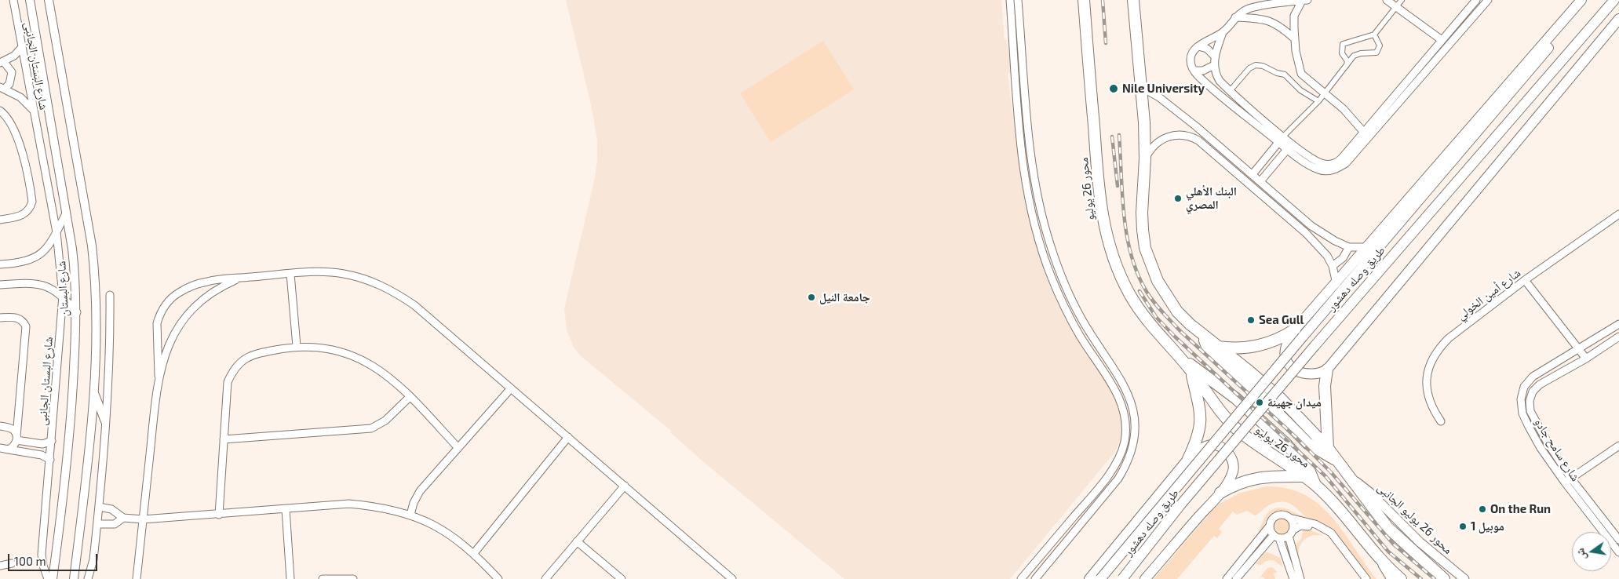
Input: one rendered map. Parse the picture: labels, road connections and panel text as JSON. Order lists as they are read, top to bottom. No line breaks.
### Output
{"streets":{"highway":["محور 26 يوليو"],"main road":["طريق وصله دهشور","محور 26 يوليو الجانبى"],"street":["شارع البستان الجانبى","شارع البستان","شارع أمين الخولي","شارع سامح جادو"]},"crossings":[["محور 26 يوليو","محور 26 يوليو الجانبى"]],"places":["Nile University","البنك الأهلي المصري","جامعة النيل","Sea Gull","ميدان جهينة","On the Run","موبيل 1"],"scale_bar":"100 m","north":"left"}
